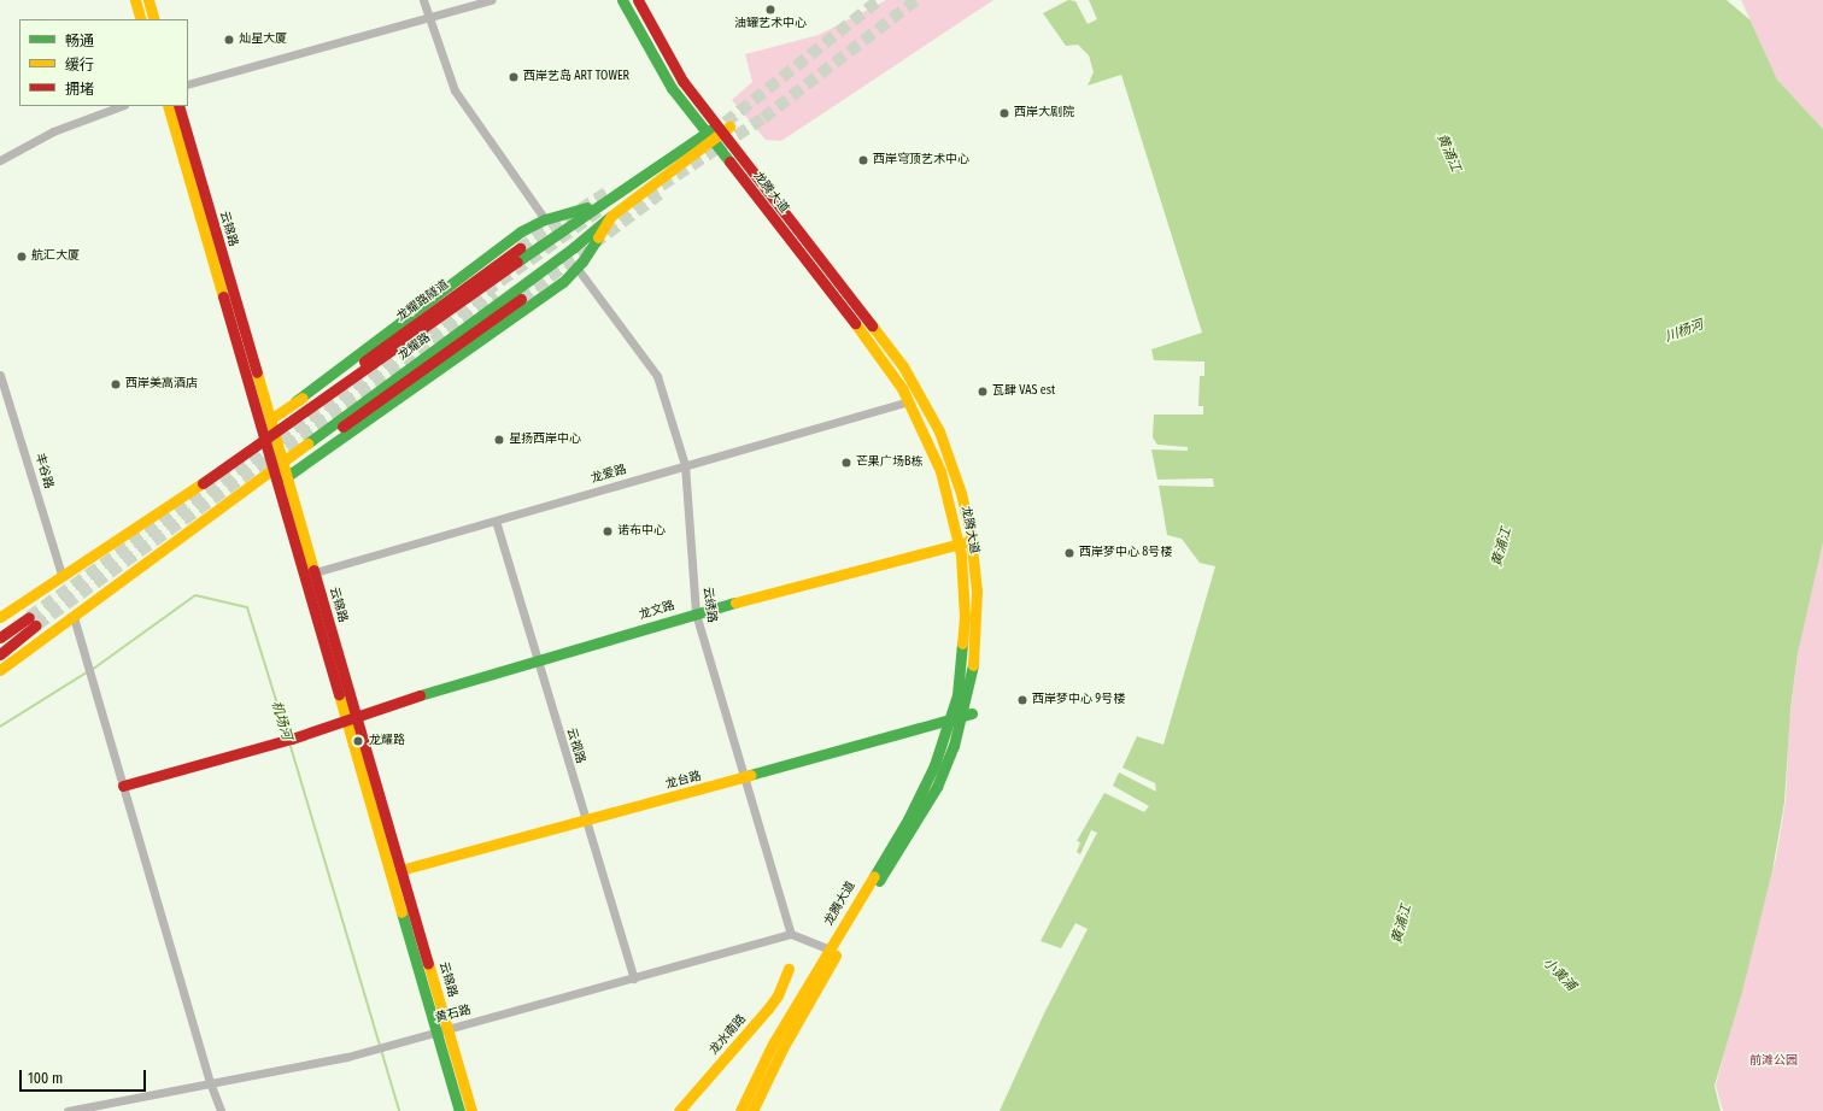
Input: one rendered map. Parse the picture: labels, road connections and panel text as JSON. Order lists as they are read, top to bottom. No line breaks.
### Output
{"streets":{"main road":["龙腾大道","云锦路","龙耀路隧道","龙耀路","龙文路","龙台路","龙水南路"],"street":["丰谷路","龙爱路","云绣路","云视路","黄石路"]},"crossings":[["龙腾大道","龙耀路"],["龙腾大道","龙爱路"],["龙腾大道","龙文路"],["龙腾大道","龙台路"],["云锦路","龙耀路隧道"],["云锦路","龙耀路"],["云锦路","龙爱路"],["云锦路","龙文路"],["云锦路","龙台路"],["云锦路","黄石路"],["龙耀路隧道","龙耀路"],["龙耀路","丰谷路"],["龙耀路","云绣路"],["龙爱路","云绣路"],["龙爱路","云视路"],["云绣路","龙文路"],["云绣路","龙台路"],["云绣路","黄石路"],["龙文路","云视路"],["云视路","龙台路"],["云视路","黄石路"]],"water":["黄浦江","川杨河","机场河","小黄浦"],"parks":["前滩公园"],"places":["油罐艺术中心","灿星大厦","西岸艺岛 ART TOWER","西岸大剧院","西岸穹顶艺术中心","航汇大厦","西岸美高酒店","瓦肆 VAS est","星扬西岸中心","芒果广场B栋","诺布中心","西岸梦中心 8号楼","西岸梦中心 9号楼","龙耀路"],"legend":["畅通","缓行","拥堵"],"scale_bar":"100 m"}
